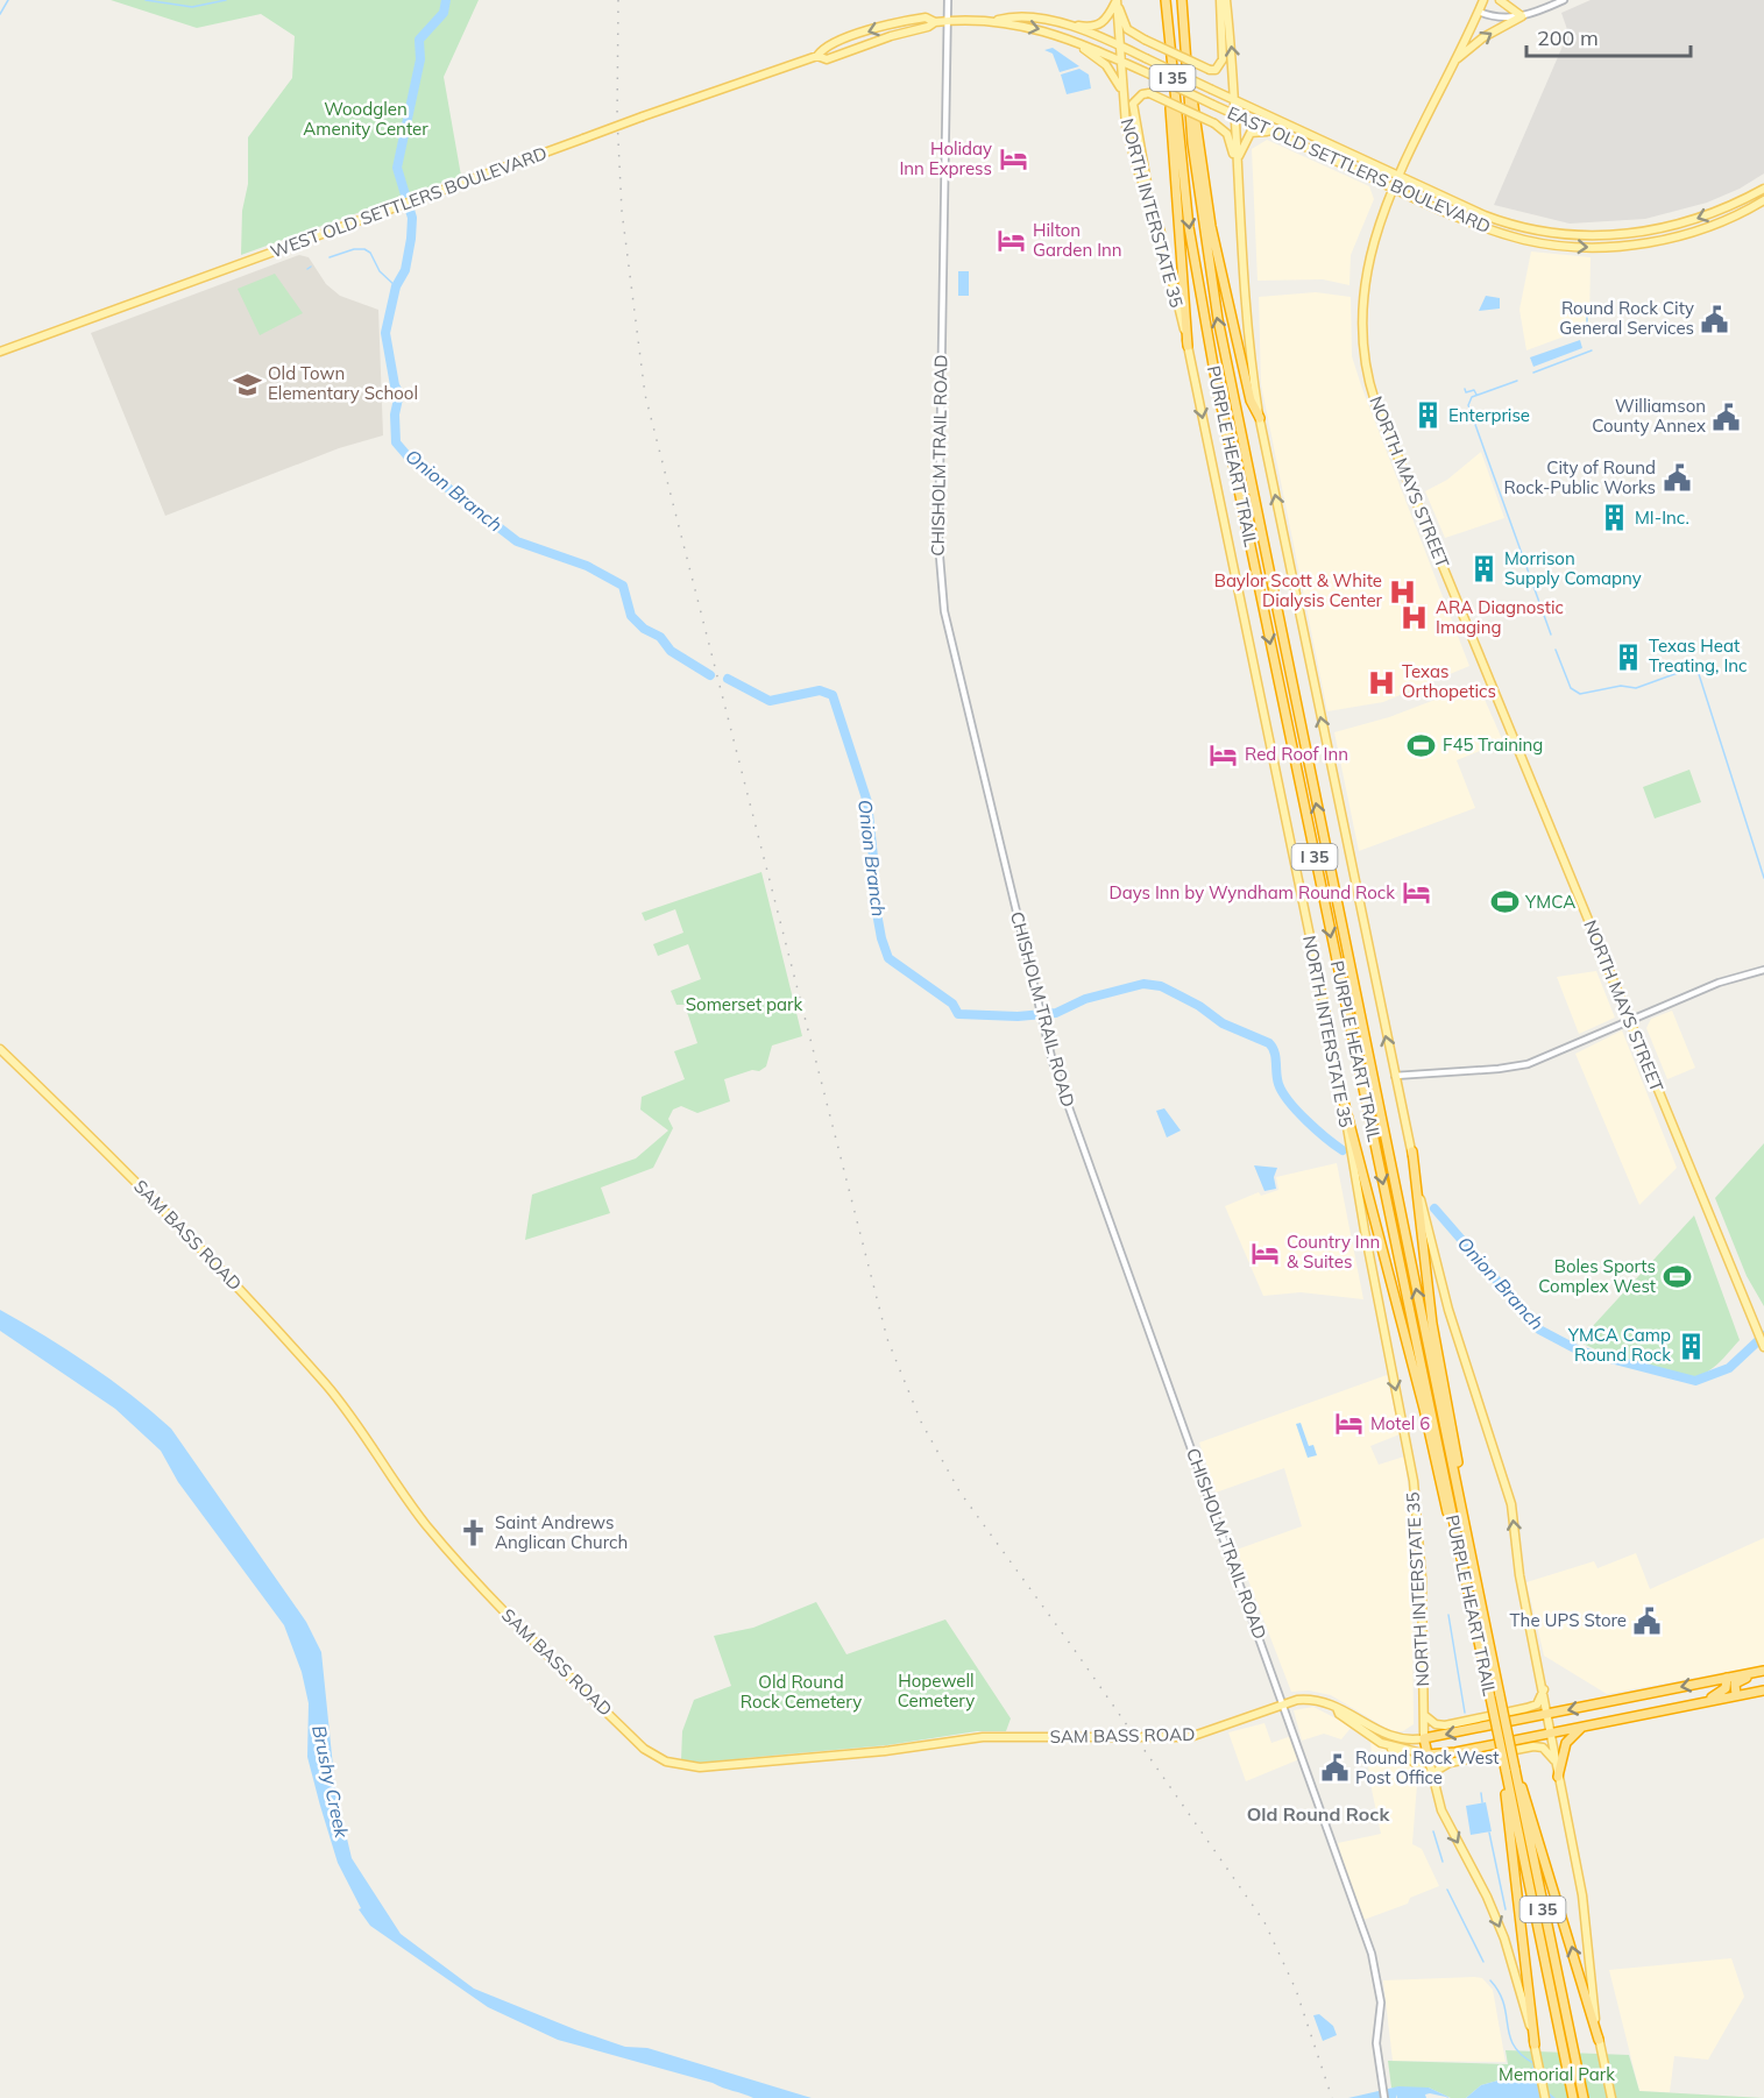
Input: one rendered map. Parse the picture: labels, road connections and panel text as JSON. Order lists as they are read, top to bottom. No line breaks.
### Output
{"streets":{"highway":["I 35","NORTH INTERSTATE 35","PURPLE HEART TRAIL"],"main road":["EAST OLD SETTLERS BOULEVARD","WEST OLD SETTLERS BOULEVARD","NORTH MAYS STREET","SAM BASS ROAD"],"street":["CHISHOLM TRAIL ROAD"]},"crossings":[["EAST OLD SETTLERS BOULEVARD","WEST OLD SETTLERS BOULEVARD"],["EAST OLD SETTLERS BOULEVARD","NORTH INTERSTATE 35"],["EAST OLD SETTLERS BOULEVARD","NORTH MAYS STREET"],["WEST OLD SETTLERS BOULEVARD","NORTH INTERSTATE 35"],["WEST OLD SETTLERS BOULEVARD","CHISHOLM TRAIL ROAD"],["NORTH INTERSTATE 35","SAM BASS ROAD"],["CHISHOLM TRAIL ROAD","SAM BASS ROAD"]],"districts":["Old Round Rock"],"water":["Onion Branch","Brushy Creek"],"parks":["Woodglen Amenity Center","Somerset park","Hopewell Cemetery","Old Round Rock Cemetery","Memorial Park"],"places":{"hotel":["Holiday Inn Express","Hilton Garden Inn","Red Roof Inn","Days Inn by Wyndham Round Rock","Country Inn & Suites","Motel 6"],"public building":["Round Rock City General Services","Williamson County Annex","City of Round Rock-Public Works","The UPS Store","Round Rock West Post Office"],"school or university":["Old Town Elementary School"],"building":["Enterprise","MI-Inc.","Morrison Supply Comapny","Texas Heat Treating, Inc","YMCA Camp Round Rock"],"hospital":["Baylor Scott & White Dialysis Center","ARA Diagnostic Imaging","Texas Orthopetics"],"sports":["F45 Training","YMCA","Boles Sports Complex West"],"church":["Saint Andrews Anglican Church"]},"scale_bar":"200 m"}
